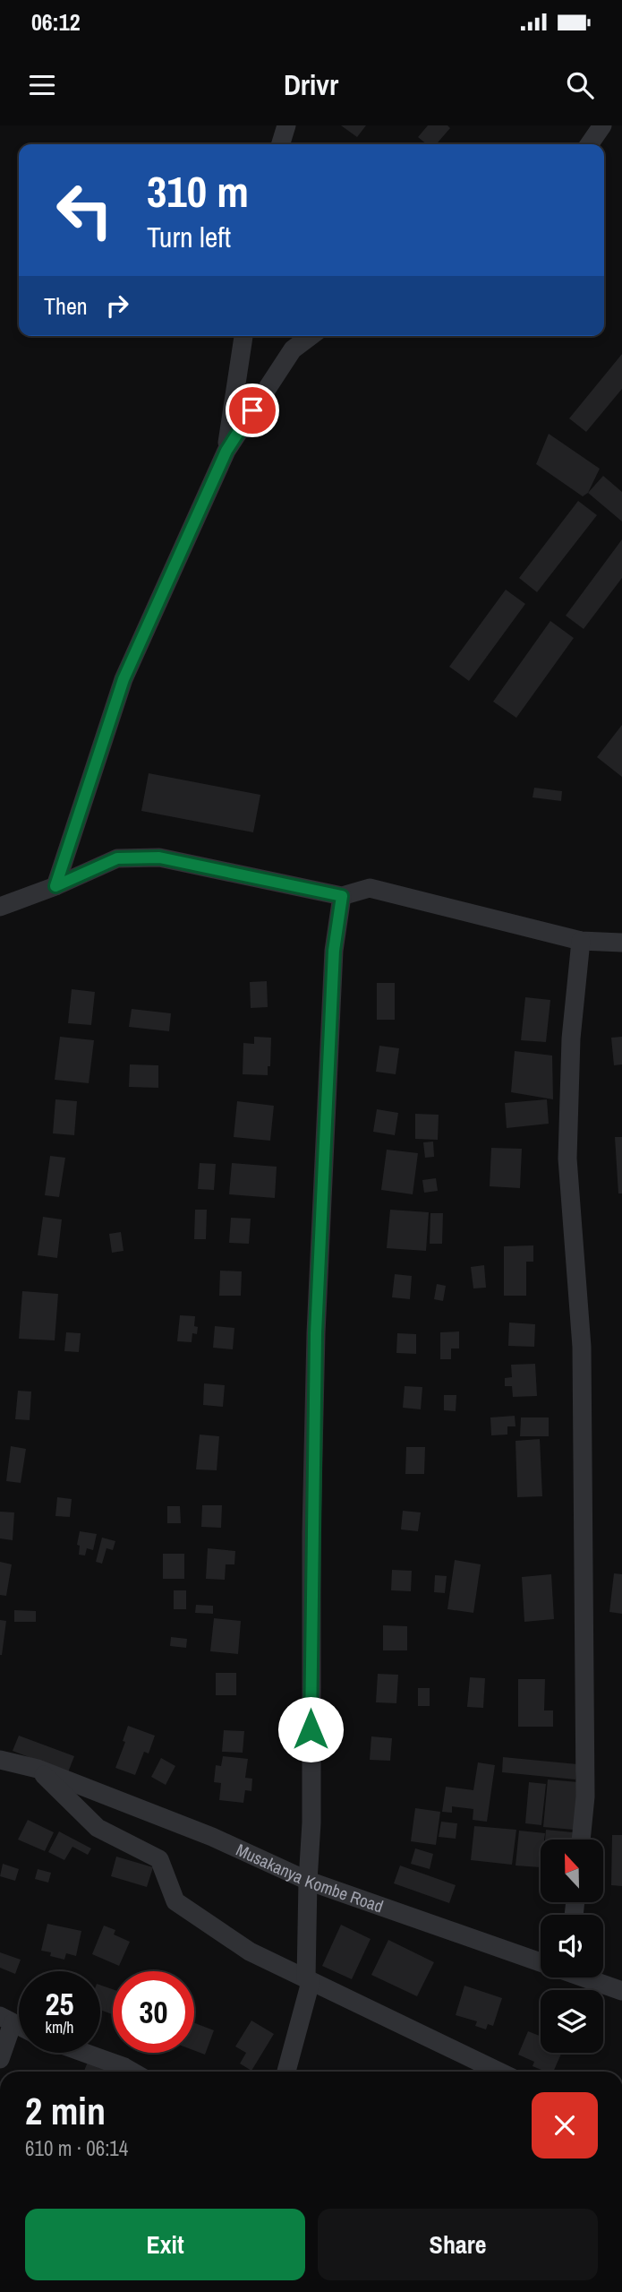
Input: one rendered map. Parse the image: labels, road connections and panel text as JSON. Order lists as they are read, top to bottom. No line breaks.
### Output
{"streets":{"street":["Musakanya Kombe Road"]},"north":"top","page":{"status":"06:12","header":"Drivr","turn":["310 m","Turn left"],"then":"Then","speed":"25 km/h","limit":"30","heading":["2 min","610 m · 06:14"],"buttons":["Exit","Share"]}}
